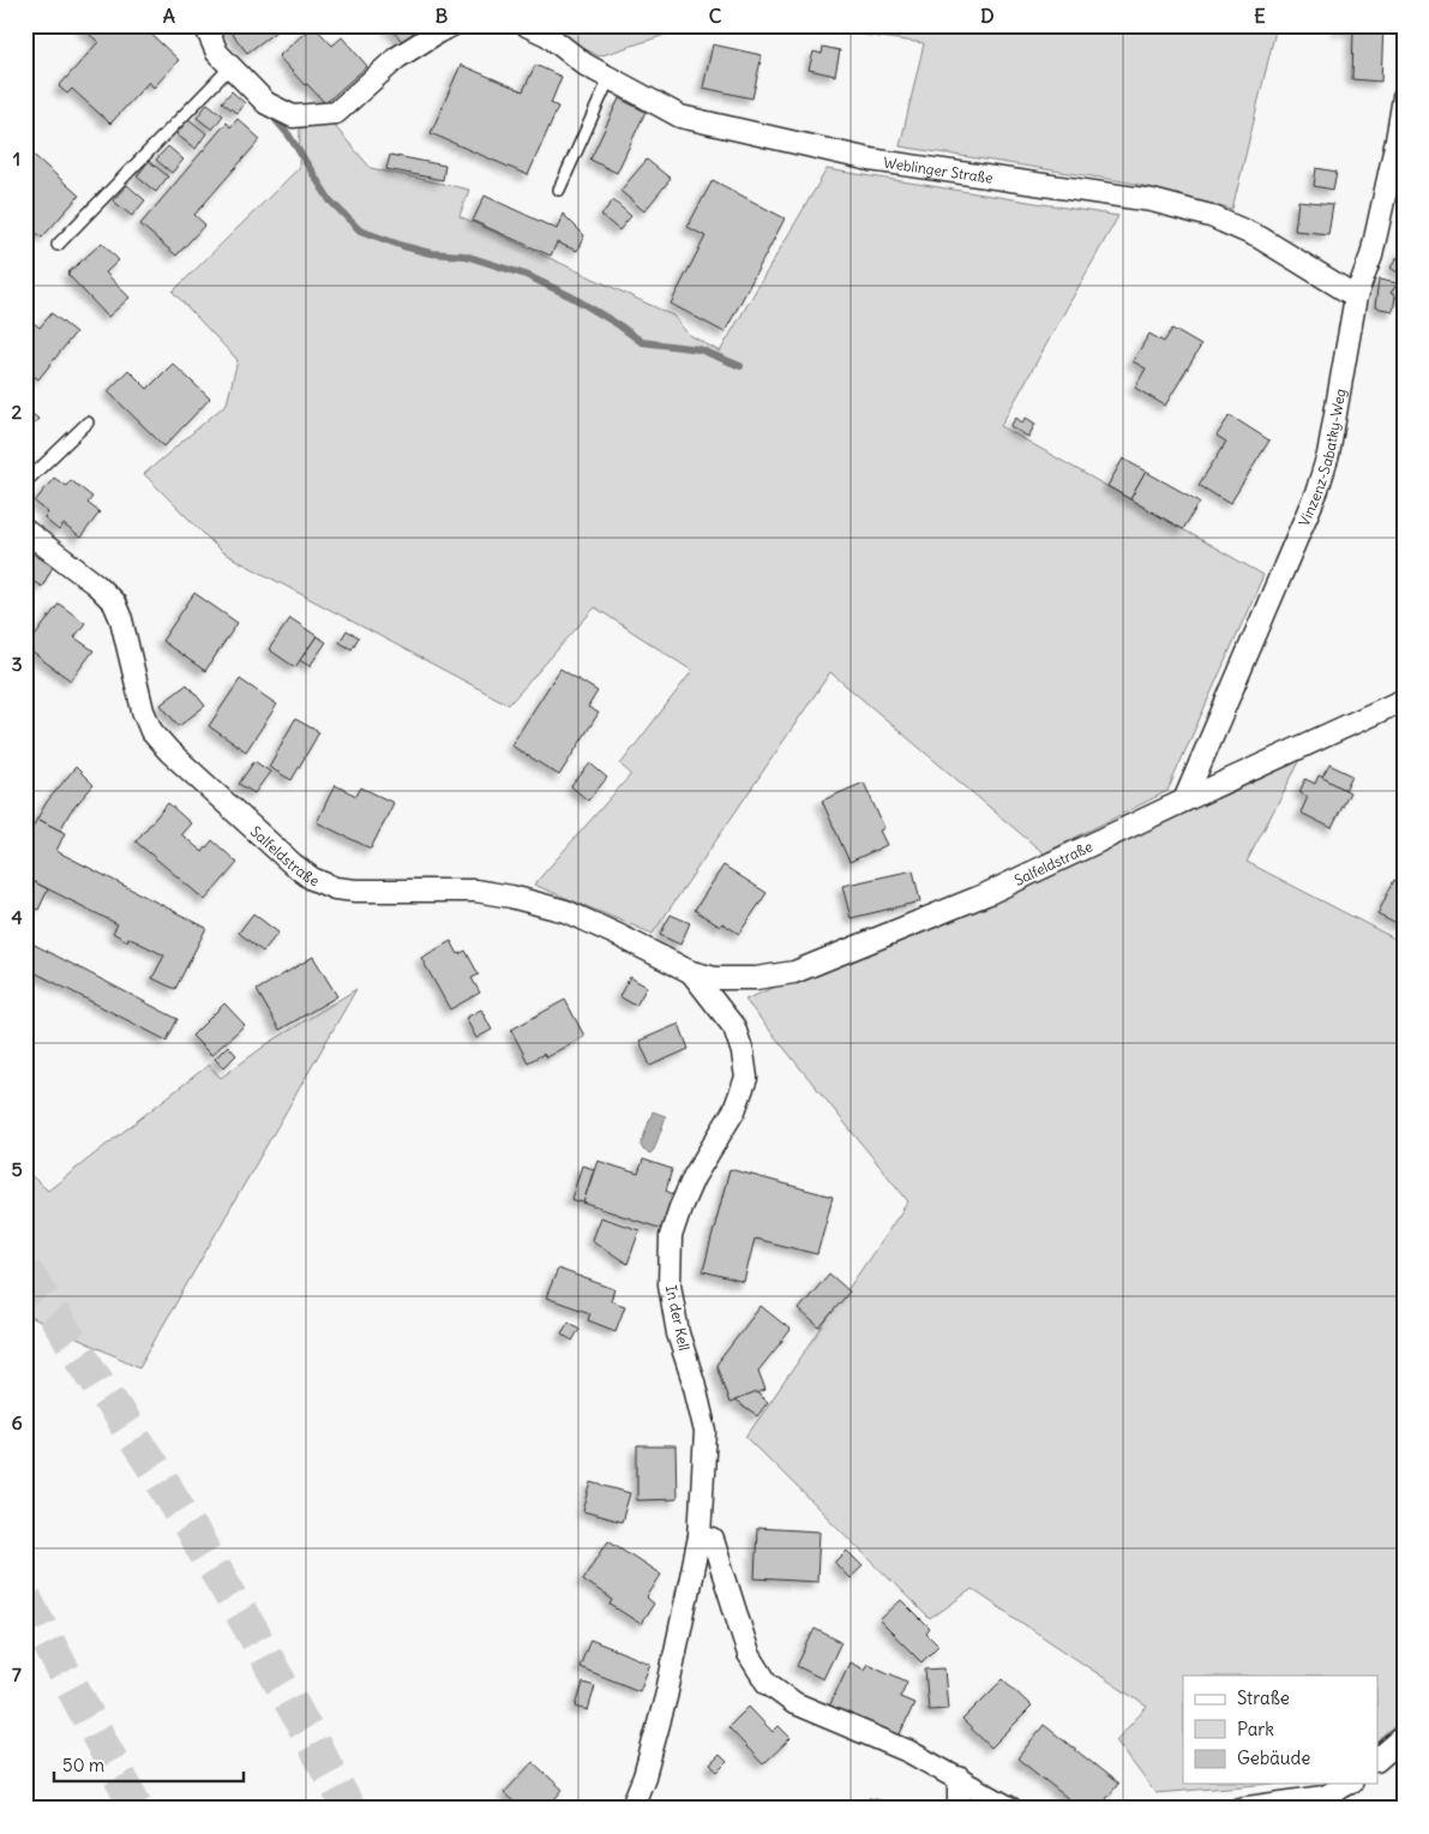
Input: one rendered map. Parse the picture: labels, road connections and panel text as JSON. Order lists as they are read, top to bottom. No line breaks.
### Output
{"streets":{"street":["Weblinger Straße","Vinzenz-Sabatky-Weg","Salfeldstraße","In der Kell"]},"crossings":[["Weblinger Straße","Vinzenz-Sabatky-Weg"],["Vinzenz-Sabatky-Weg","Salfeldstraße"],["Salfeldstraße","In der Kell"]],"legend":["Straße","Park","Gebäude"],"scale_bar":"50 m","grid":{"columns":["A","B","C","D","E"],"rows":["1","2","3","4","5","6","7"]}}
